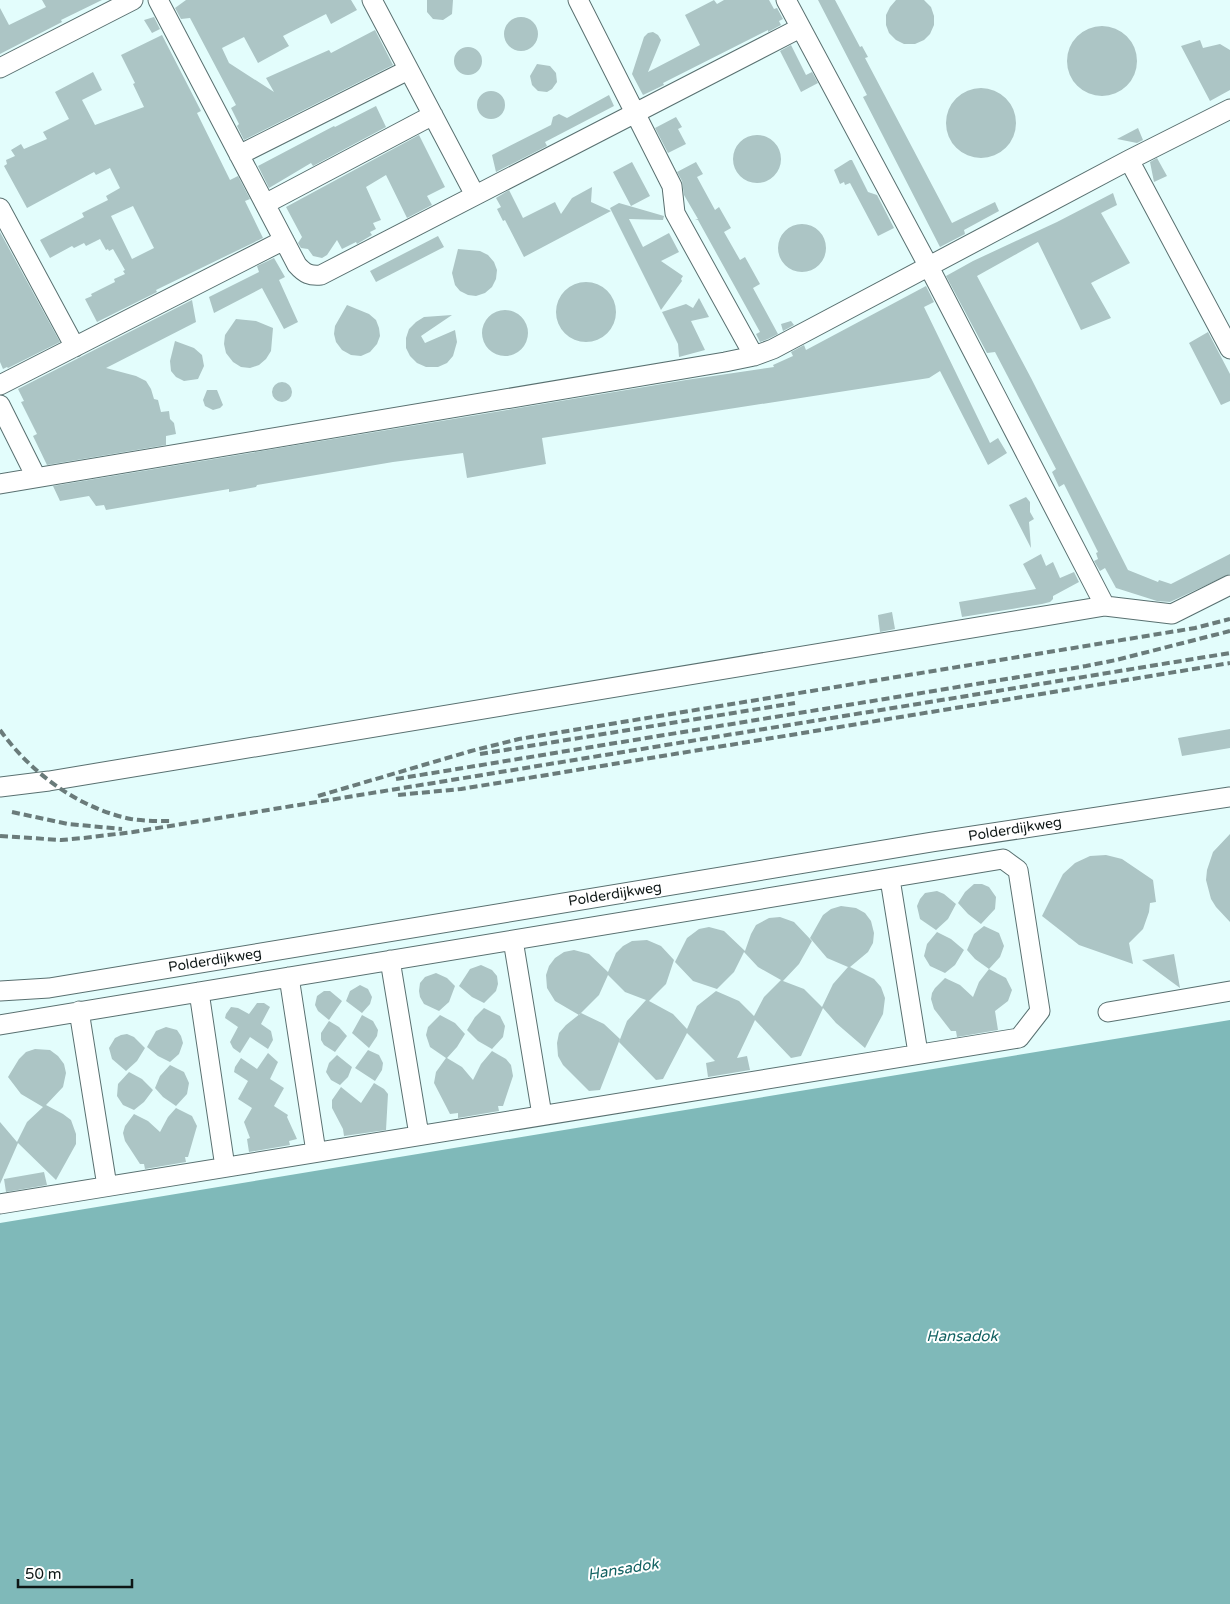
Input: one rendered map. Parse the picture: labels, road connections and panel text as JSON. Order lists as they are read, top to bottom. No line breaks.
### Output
{"streets":{"street":["Polderdijkweg"]},"water":["Hansadok"],"scale_bar":"50 m"}
